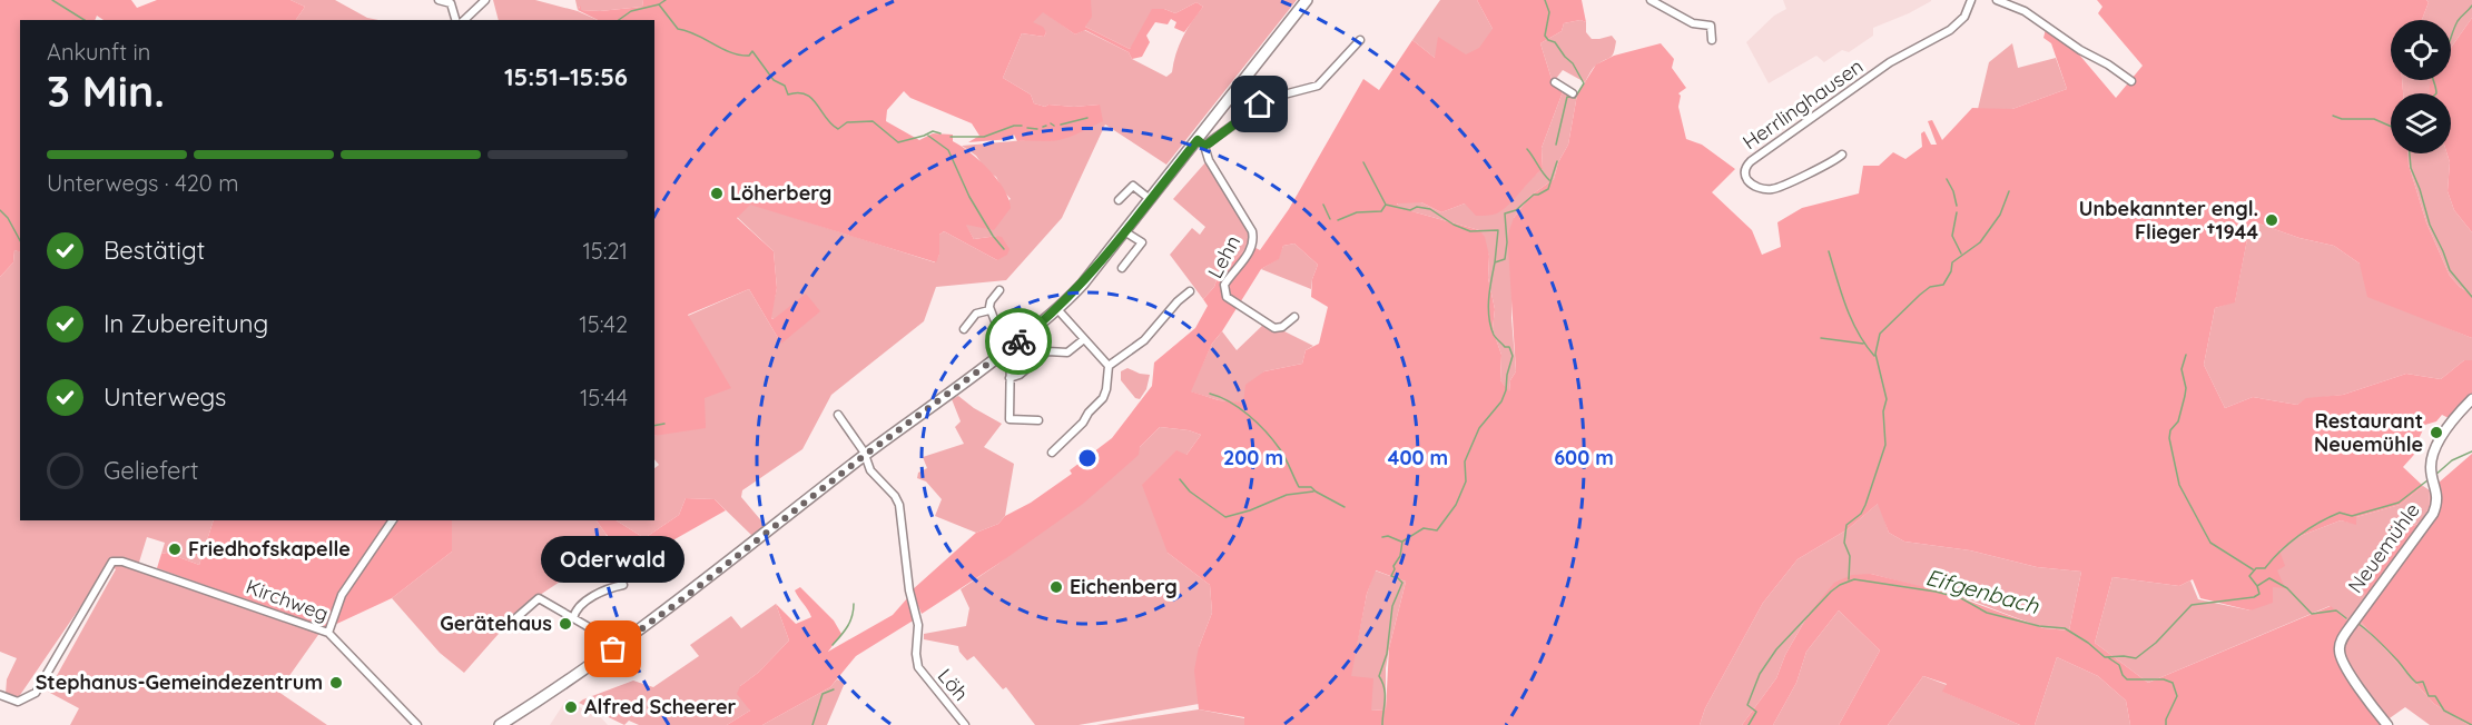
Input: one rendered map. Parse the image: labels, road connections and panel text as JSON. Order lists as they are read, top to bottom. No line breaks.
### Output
{"streets":{"street":["Herrlinghausen","Lehn","Neuemühle","Kirchweg","Löh"]},"water":["Eifgenbach"],"places":["Löherberg","Unbekannter engl. Flieger †1944","Restaurant Neuemühle","Friedhofskapelle","Eichenberg","Gerätehaus","Oderwald","Stephanus-Gemeindezentrum","Alfred Scheerer"],"page":{"heading":["3 Min.","Ankunft in","15:51–15:56"],"bar":"Unterwegs · 420 m","list":[["Bestätigt","15:21"],["In Zubereitung","15:42"],["Unterwegs","15:44"],"Geliefert"],"bubble":"Oderwald"},"rings":["200 m","400 m","600 m"]}
